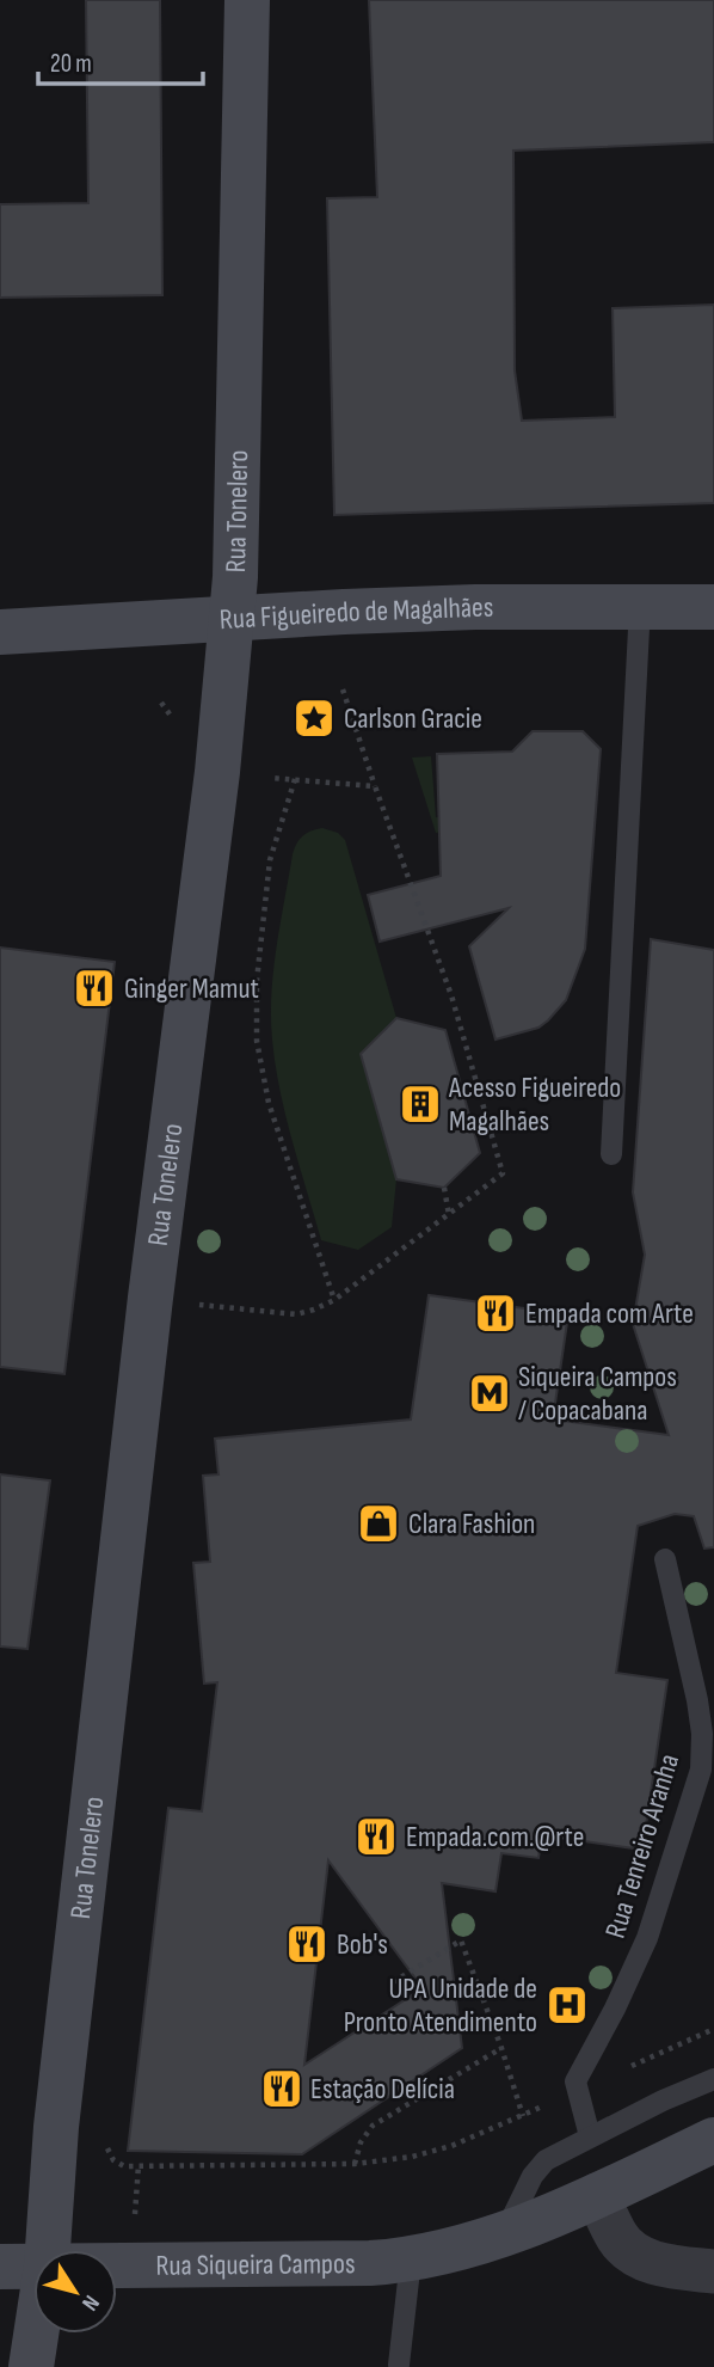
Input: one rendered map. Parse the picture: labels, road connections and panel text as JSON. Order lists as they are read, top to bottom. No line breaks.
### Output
{"streets":{"street":["Rua Tonelero","Rua Figueiredo de Magalhães","Rua Siqueira Campos"],"lane":["Rua Tenreiro Aranha"]},"crossings":[["Rua Tonelero","Rua Figueiredo de Magalhães"]],"places":{"place":["Carlson Gracie"],"restaurant":["Ginger Mamut","Empada com Arte","Empada.com.@rte","Bob's","Estação Delícia"],"building":["Acesso Figueiredo Magalhães"],"metro station":["Siqueira Campos / Copacabana"],"shop":["Clara Fashion"],"hospital":["UPA Unidade de Pronto Atendimento"]},"scale_bar":"20 m","north":"bottom right"}
